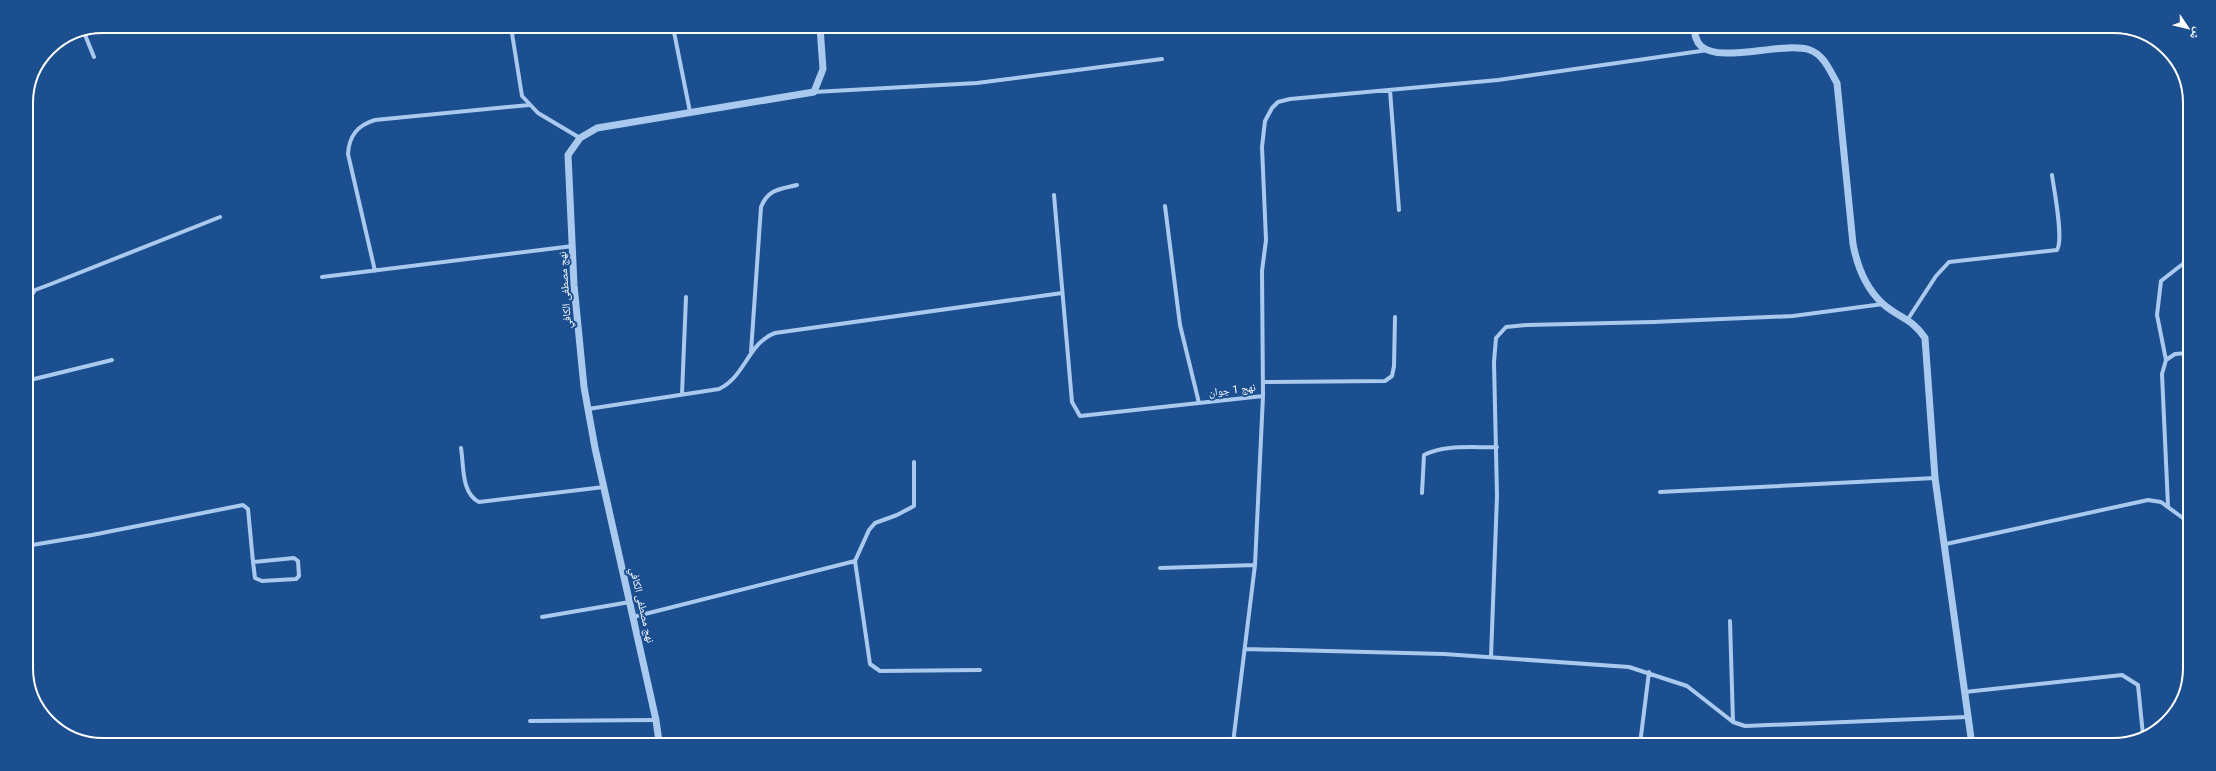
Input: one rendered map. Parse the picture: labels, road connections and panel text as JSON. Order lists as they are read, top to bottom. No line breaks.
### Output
{"streets":{"street":["نهج مصطفى الكافي","نهج 1 جوان"]},"north":"bottom right"}
